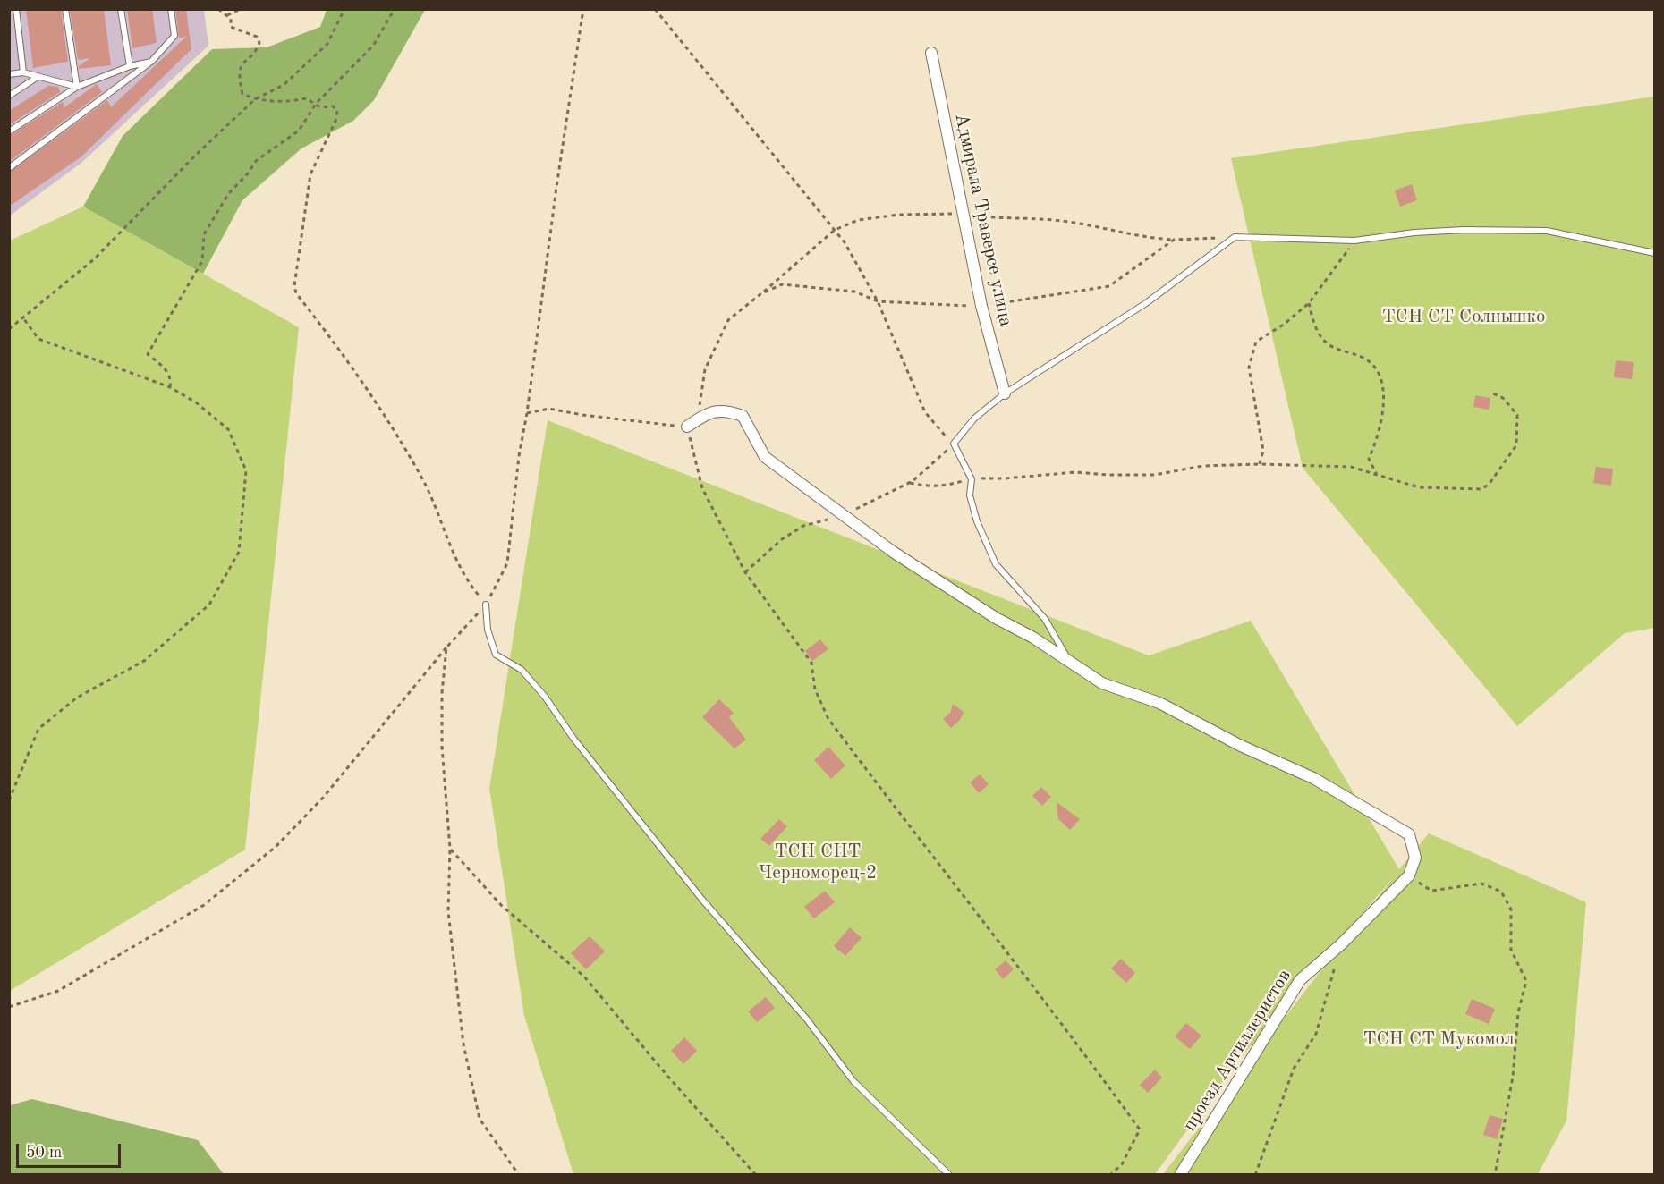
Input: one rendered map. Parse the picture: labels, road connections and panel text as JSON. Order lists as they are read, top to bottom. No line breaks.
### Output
{"streets":{"street":["Адмирала Траверсе улица","проезд Артиллеристов"]},"parks":["ТСН СТ Солнышко","ТСН СНТ Черноморец-2","ТСН СТ Мукомол"],"scale_bar":"50 m"}
